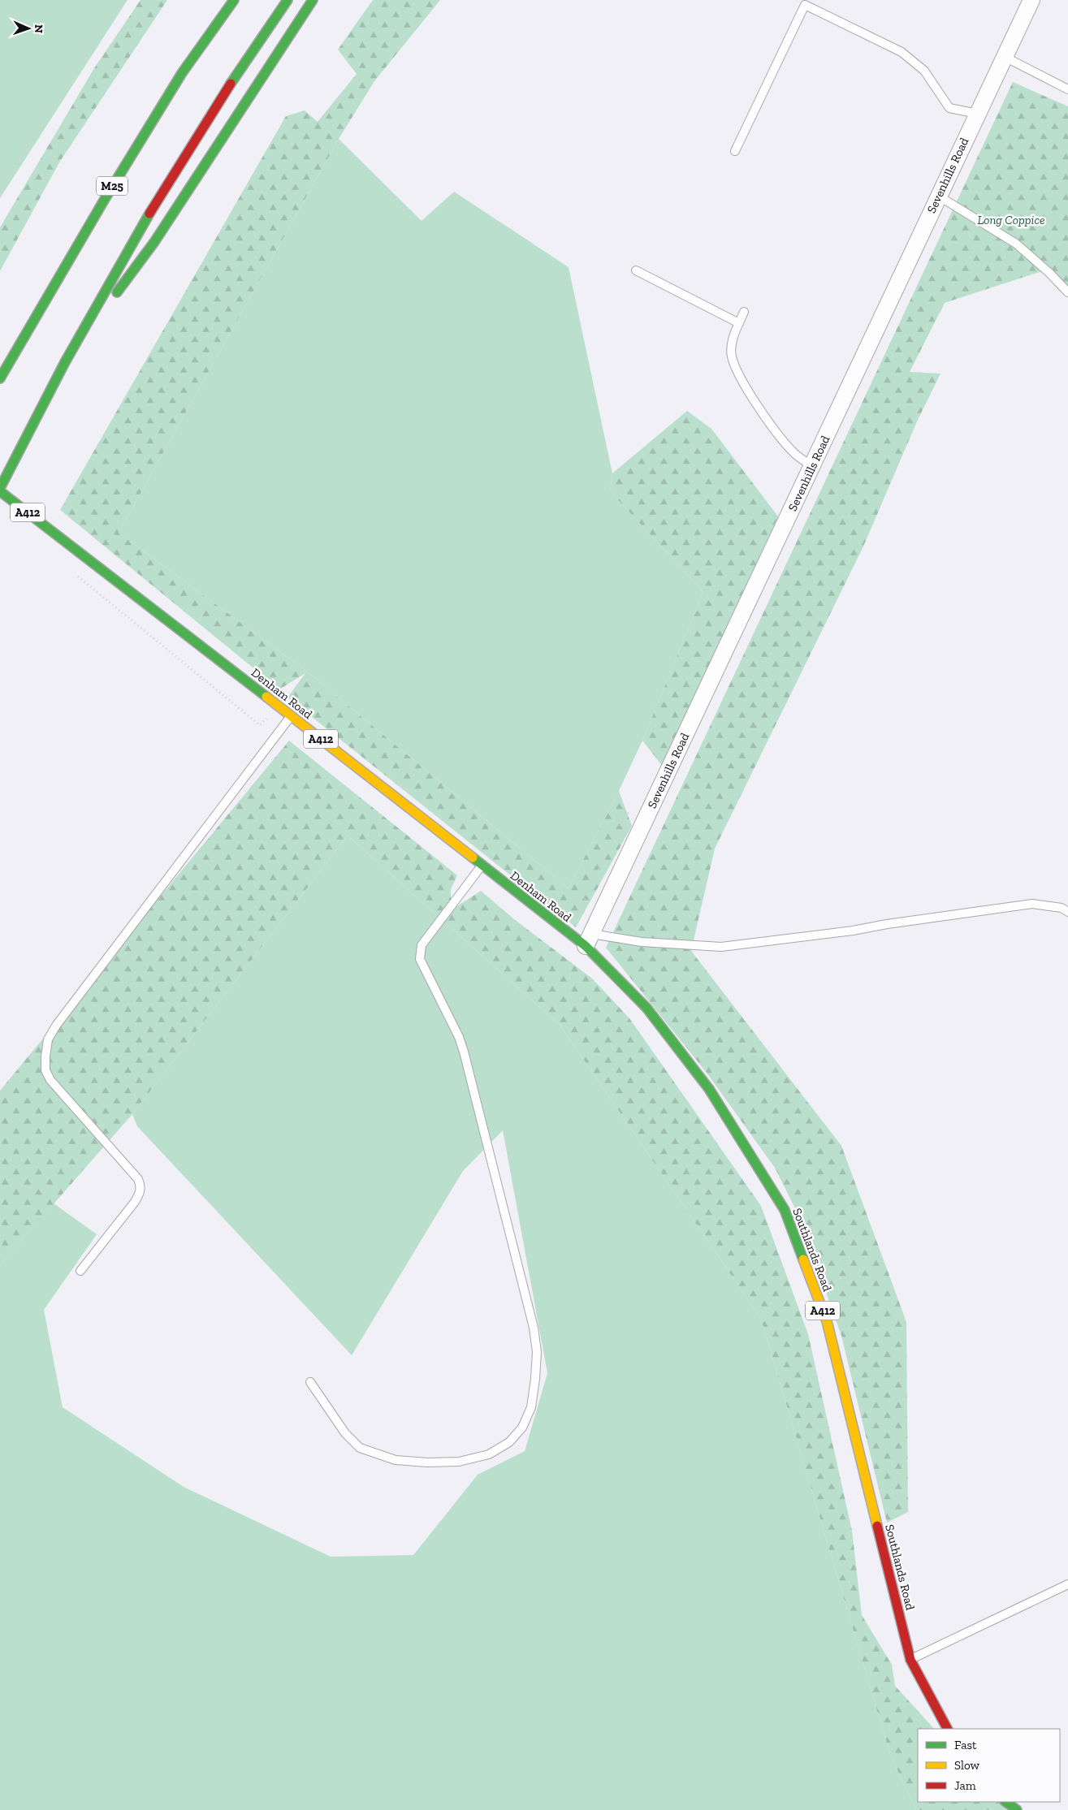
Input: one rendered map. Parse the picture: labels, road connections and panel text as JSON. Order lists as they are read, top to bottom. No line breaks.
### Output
{"streets":{"main road":["M25","A412","Denham Road","Southlands Road"],"street":["Sevenhills Road"]},"crossings":[["Sevenhills Road","Denham Road"],["Sevenhills Road","Southlands Road"],["Denham Road","Southlands Road"]],"parks":["Long Coppice"],"legend":["Fast","Slow","Jam"],"north":"right"}
